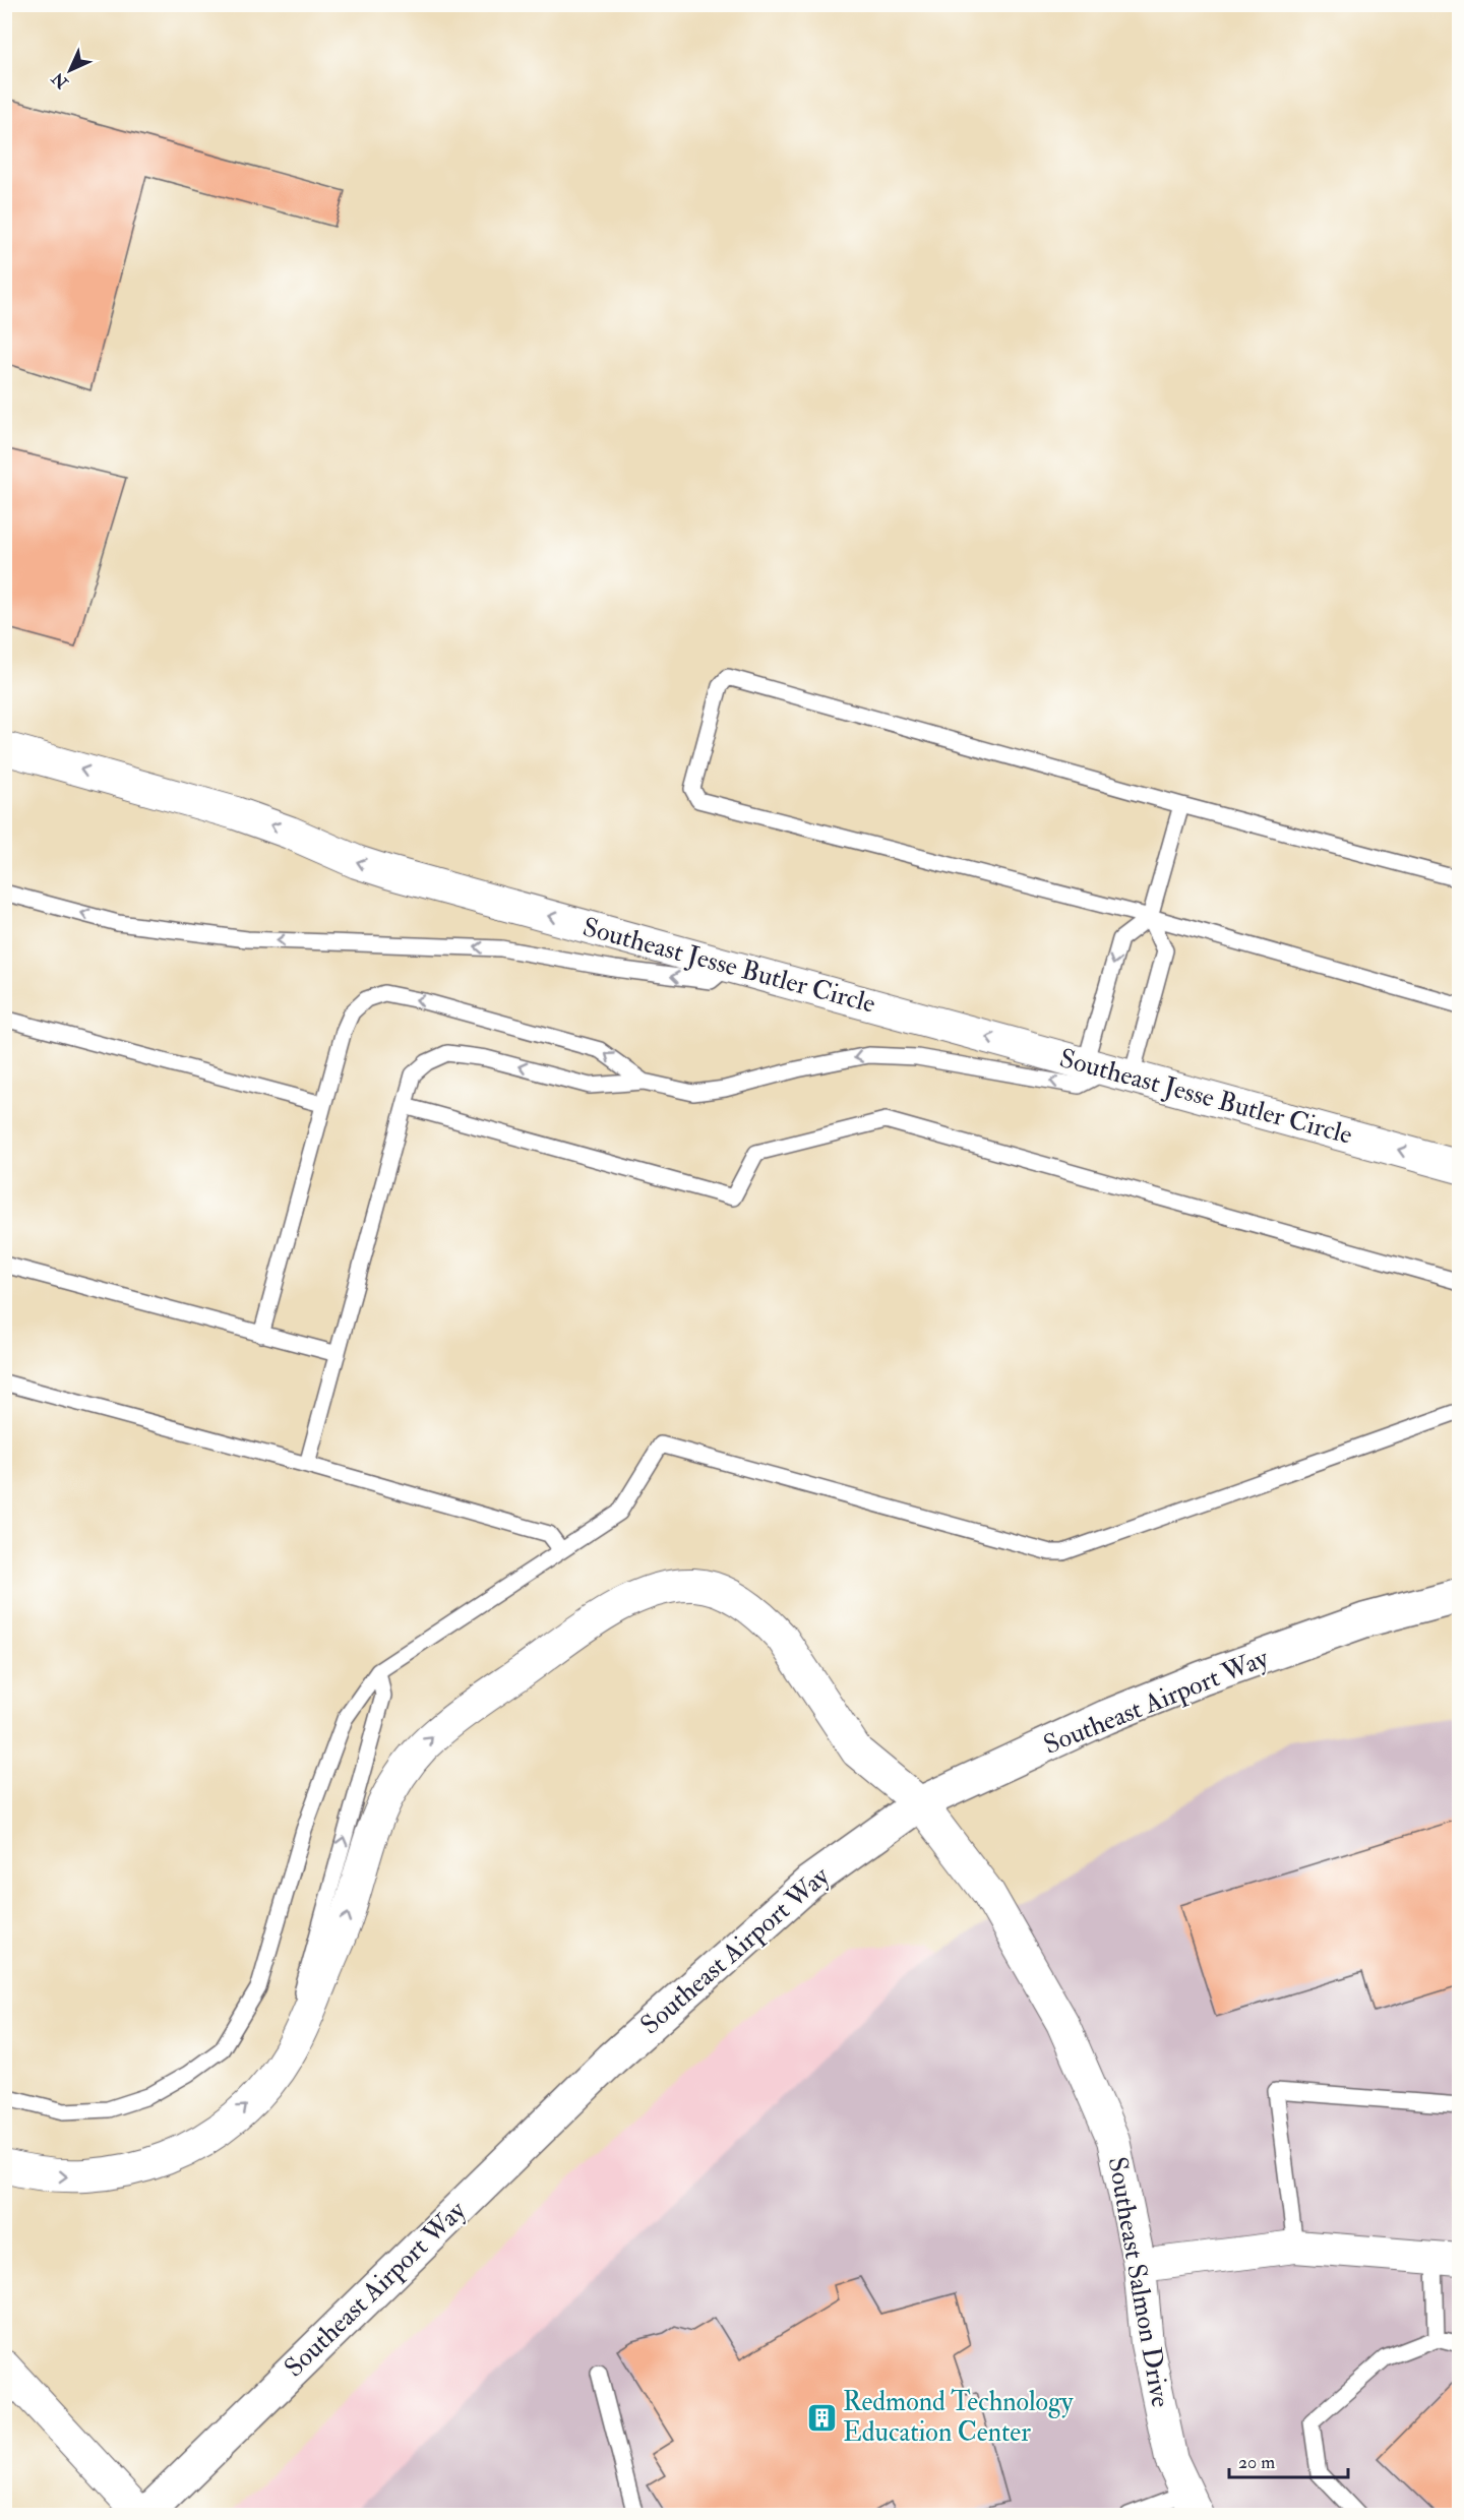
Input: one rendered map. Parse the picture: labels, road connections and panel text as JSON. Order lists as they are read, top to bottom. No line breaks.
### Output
{"streets":{"main road":["Southeast Airport Way"],"street":["Southeast Jesse Butler Circle","Southeast Salmon Drive"]},"crossings":[["Southeast Airport Way","Southeast Salmon Drive"]],"one_way":["Southeast Jesse Butler Circle"],"places":{"building":["Redmond Technology Education Center"]},"scale_bar":"20 m","north":"bottom left"}
